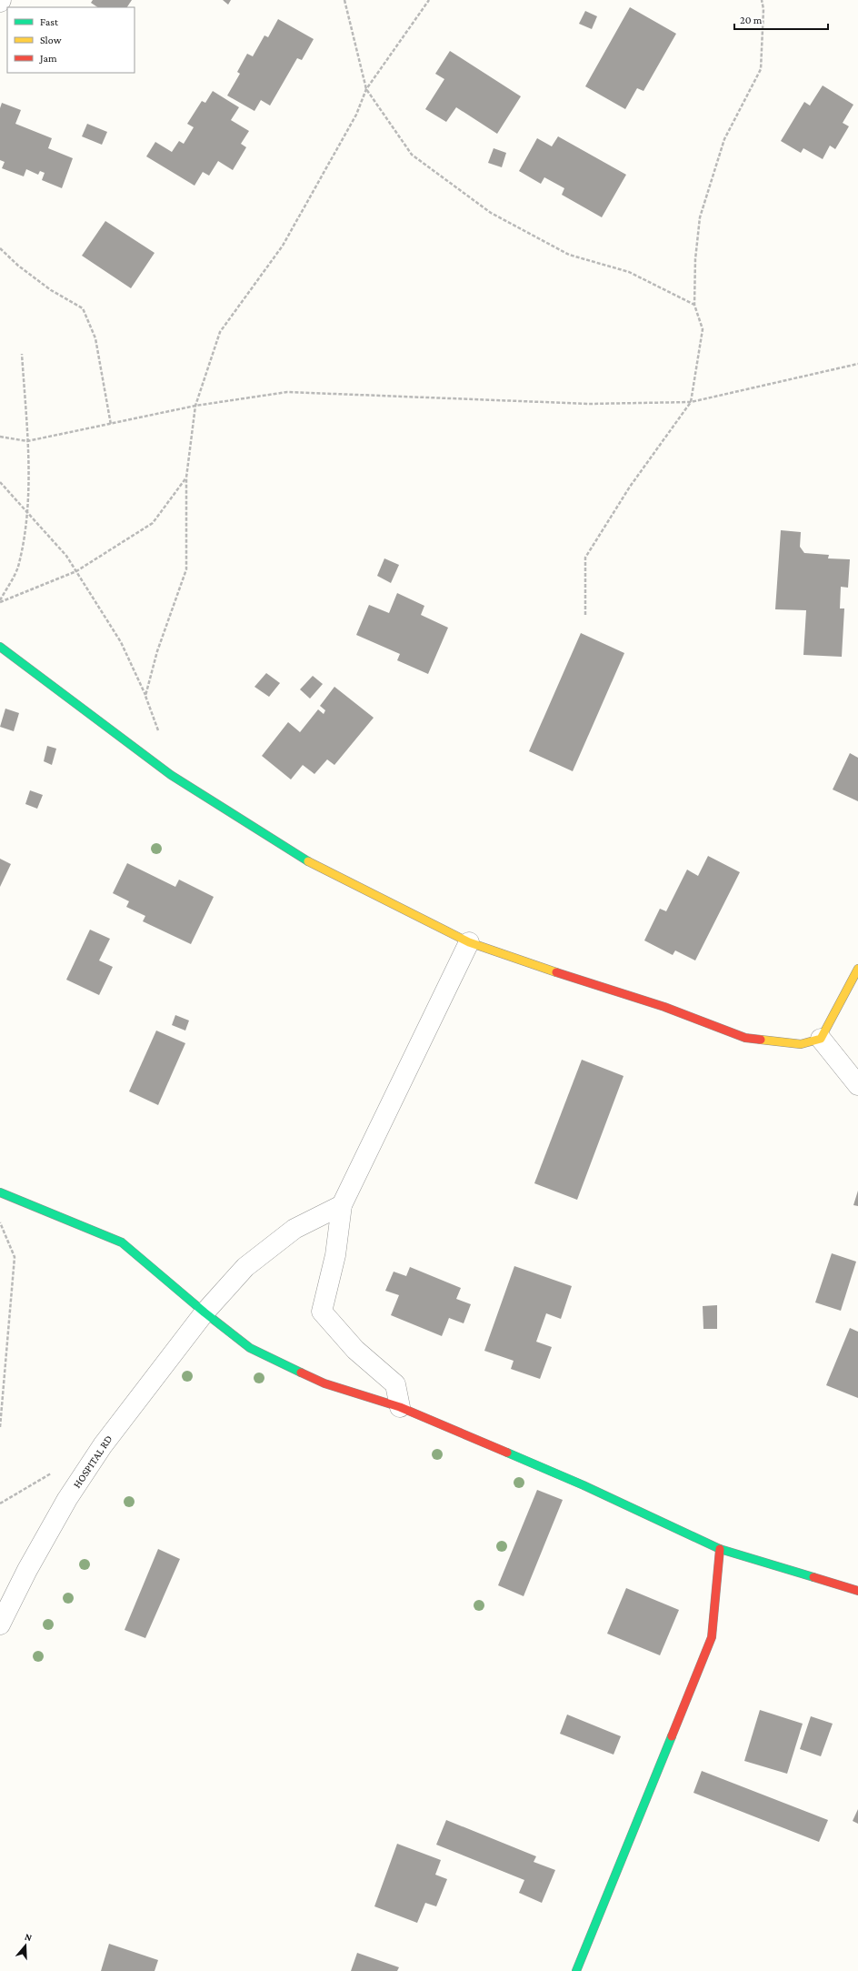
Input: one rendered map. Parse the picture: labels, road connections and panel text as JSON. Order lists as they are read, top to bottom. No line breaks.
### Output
{"streets":{"street":["HOSPITAL RD"]},"legend":["Fast","Slow","Jam"],"scale_bar":"20 m","north":"top"}
